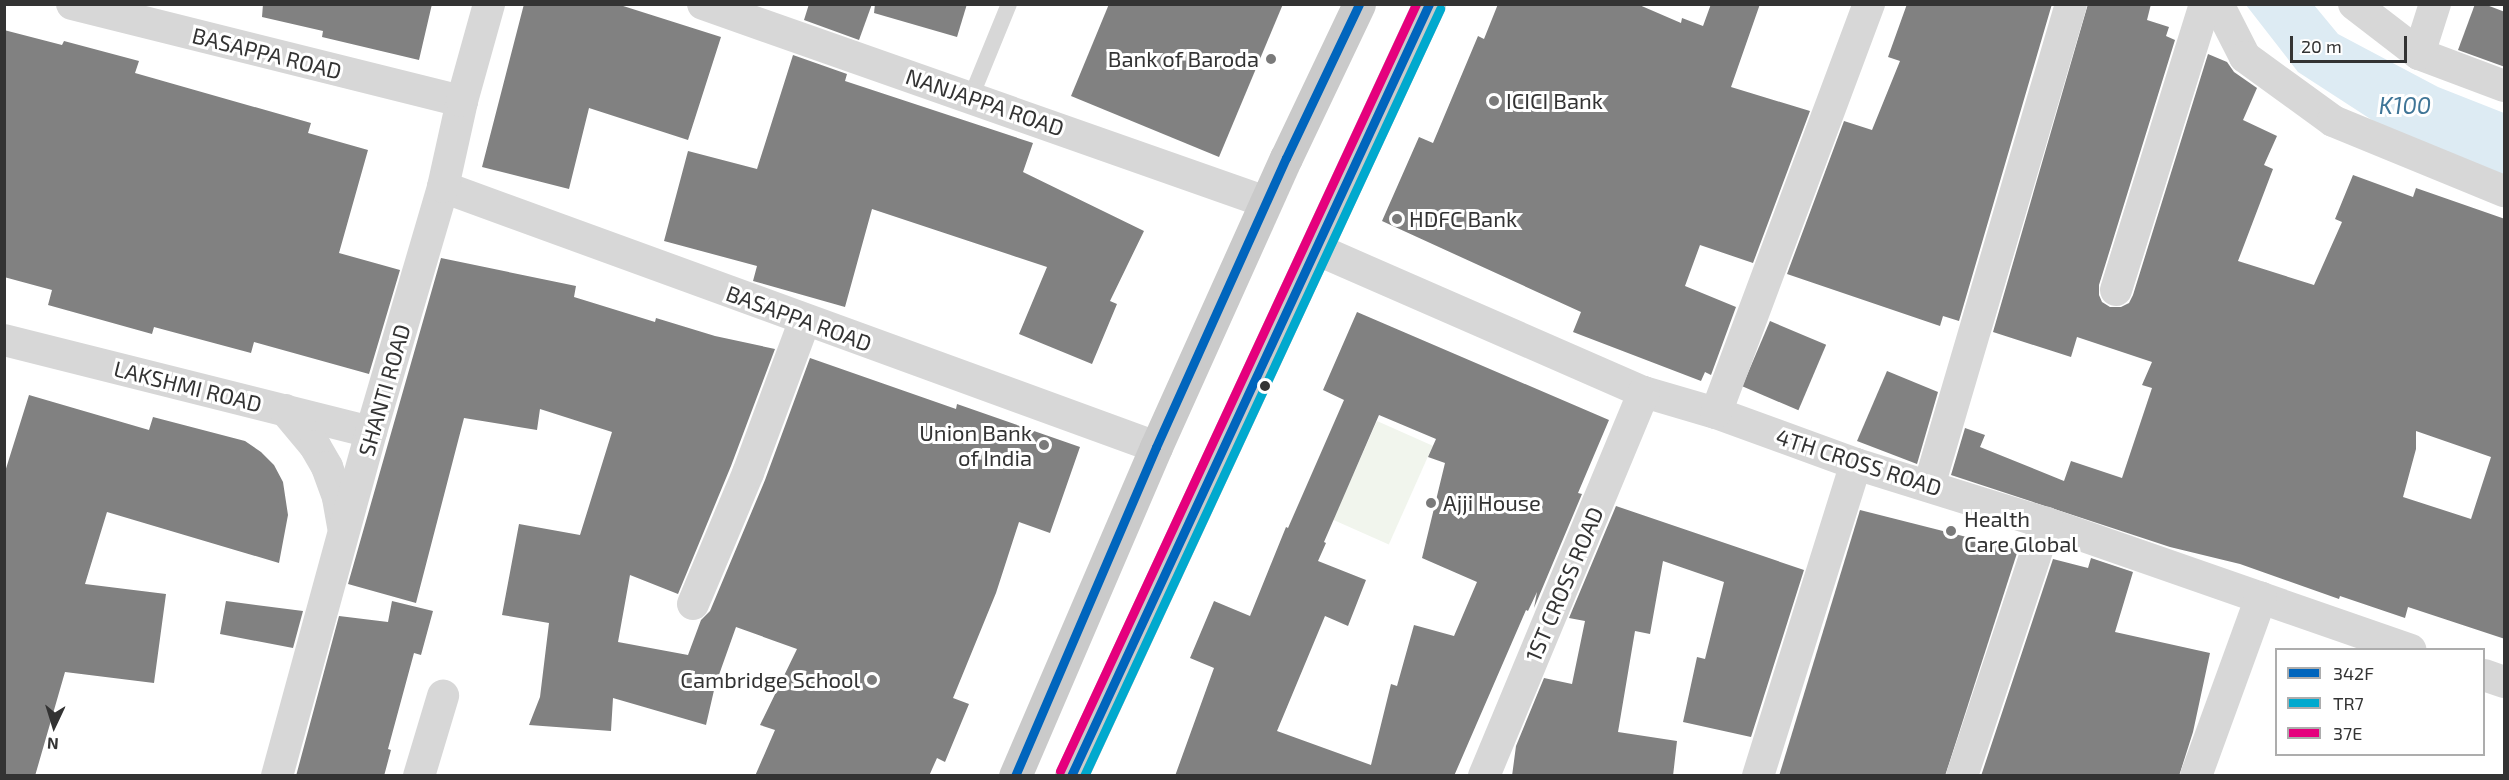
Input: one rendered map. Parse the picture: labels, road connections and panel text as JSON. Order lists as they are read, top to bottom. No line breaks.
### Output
{"streets":{"street":["BASAPPA ROAD","NANJAPPA ROAD","LAKSHMI ROAD","SHANTI ROAD","4TH CROSS ROAD","1ST CROSS ROAD"]},"crossings":[["BASAPPA ROAD","SHANTI ROAD"],["LAKSHMI ROAD","SHANTI ROAD"],["4TH CROSS ROAD","1ST CROSS ROAD"]],"water":["K100"],"places":["Bank of Baroda","ICICI Bank","HDFC Bank","Union Bank of India","Ajji House","Health Care Global","Cambridge School"],"lines":["transit line 342F","transit line 37E","transit line TR7"],"legend":["342F","TR7","37E"],"scale_bar":"20 m","north":"bottom"}
